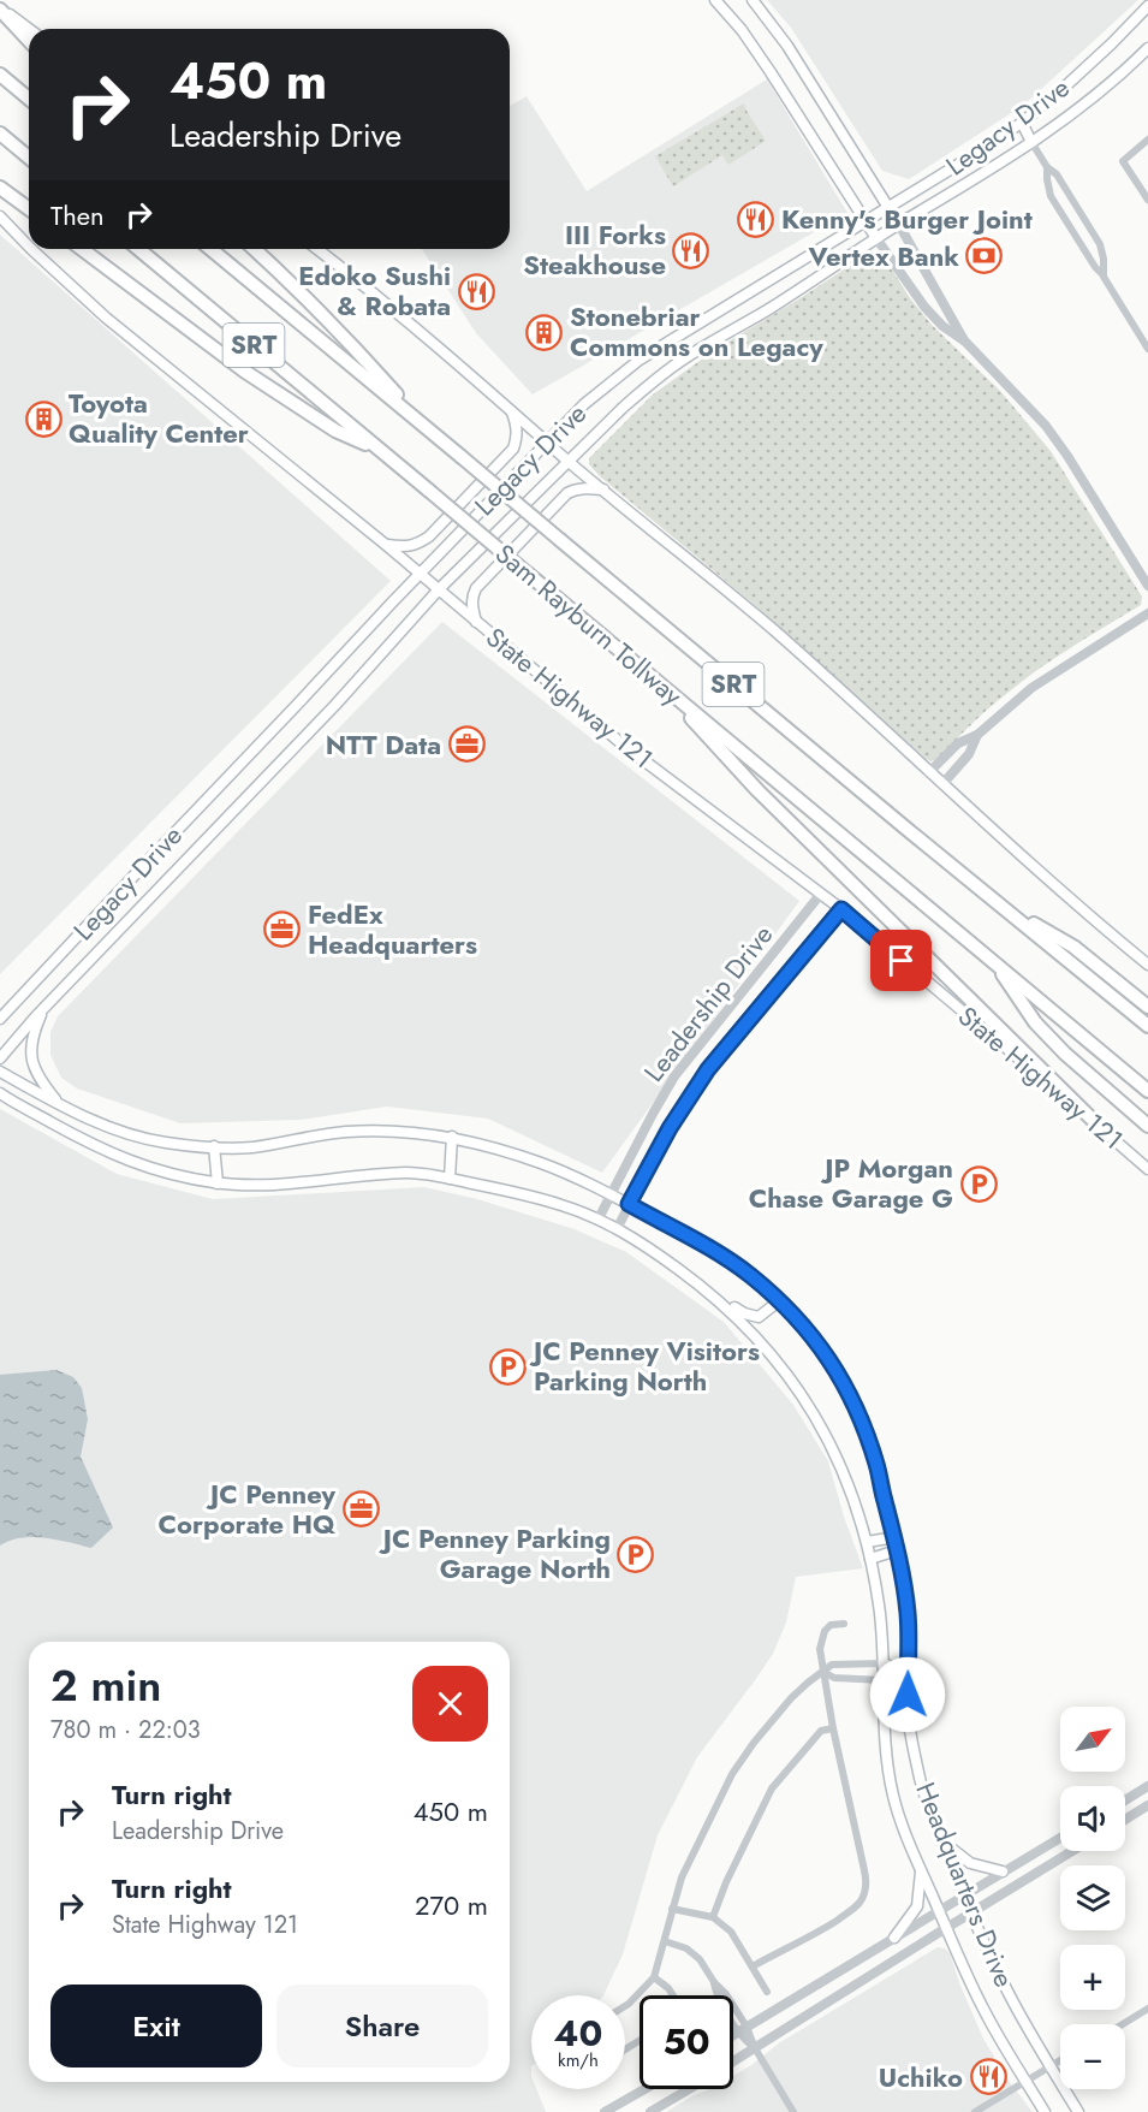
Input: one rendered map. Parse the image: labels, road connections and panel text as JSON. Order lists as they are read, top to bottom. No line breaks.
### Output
{"streets":{"highway":["SRT","Sam Rayburn Tollway"],"main road":["Legacy Drive","State Highway 121","Headquarters Drive"],"street":["Leadership Drive"]},"crossings":[["Legacy Drive","State Highway 121"],["State Highway 121","Leadership Drive"],["Leadership Drive","Headquarters Drive"]],"places":{"restaurant":["Kenny's Burger Joint","III Forks Steakhouse","Edoko Sushi & Robata","Uchiko"],"bank":["Vertex Bank"],"building":["Stonebriar Commons on Legacy","Toyota Quality Center"],"office":["NTT Data","FedEx Headquarters","JC Penney Corporate HQ"],"parking":["JP Morgan Chase Garage G","JC Penney Visitors Parking North","JC Penney Parking Garage North"]},"north":"top right","page":{"turn":["450 m","Leadership Drive"],"then":"Then","heading":["2 min","780 m · 22:03"],"map_buttons":["+","−"],"list":[{"name":"Turn right","note":"Leadership Drive","value":"450 m"},{"name":"Turn right","note":"State Highway 121","value":"270 m"}],"buttons":["Exit","Share"],"speed":"40 km/h","limit":"50"}}
